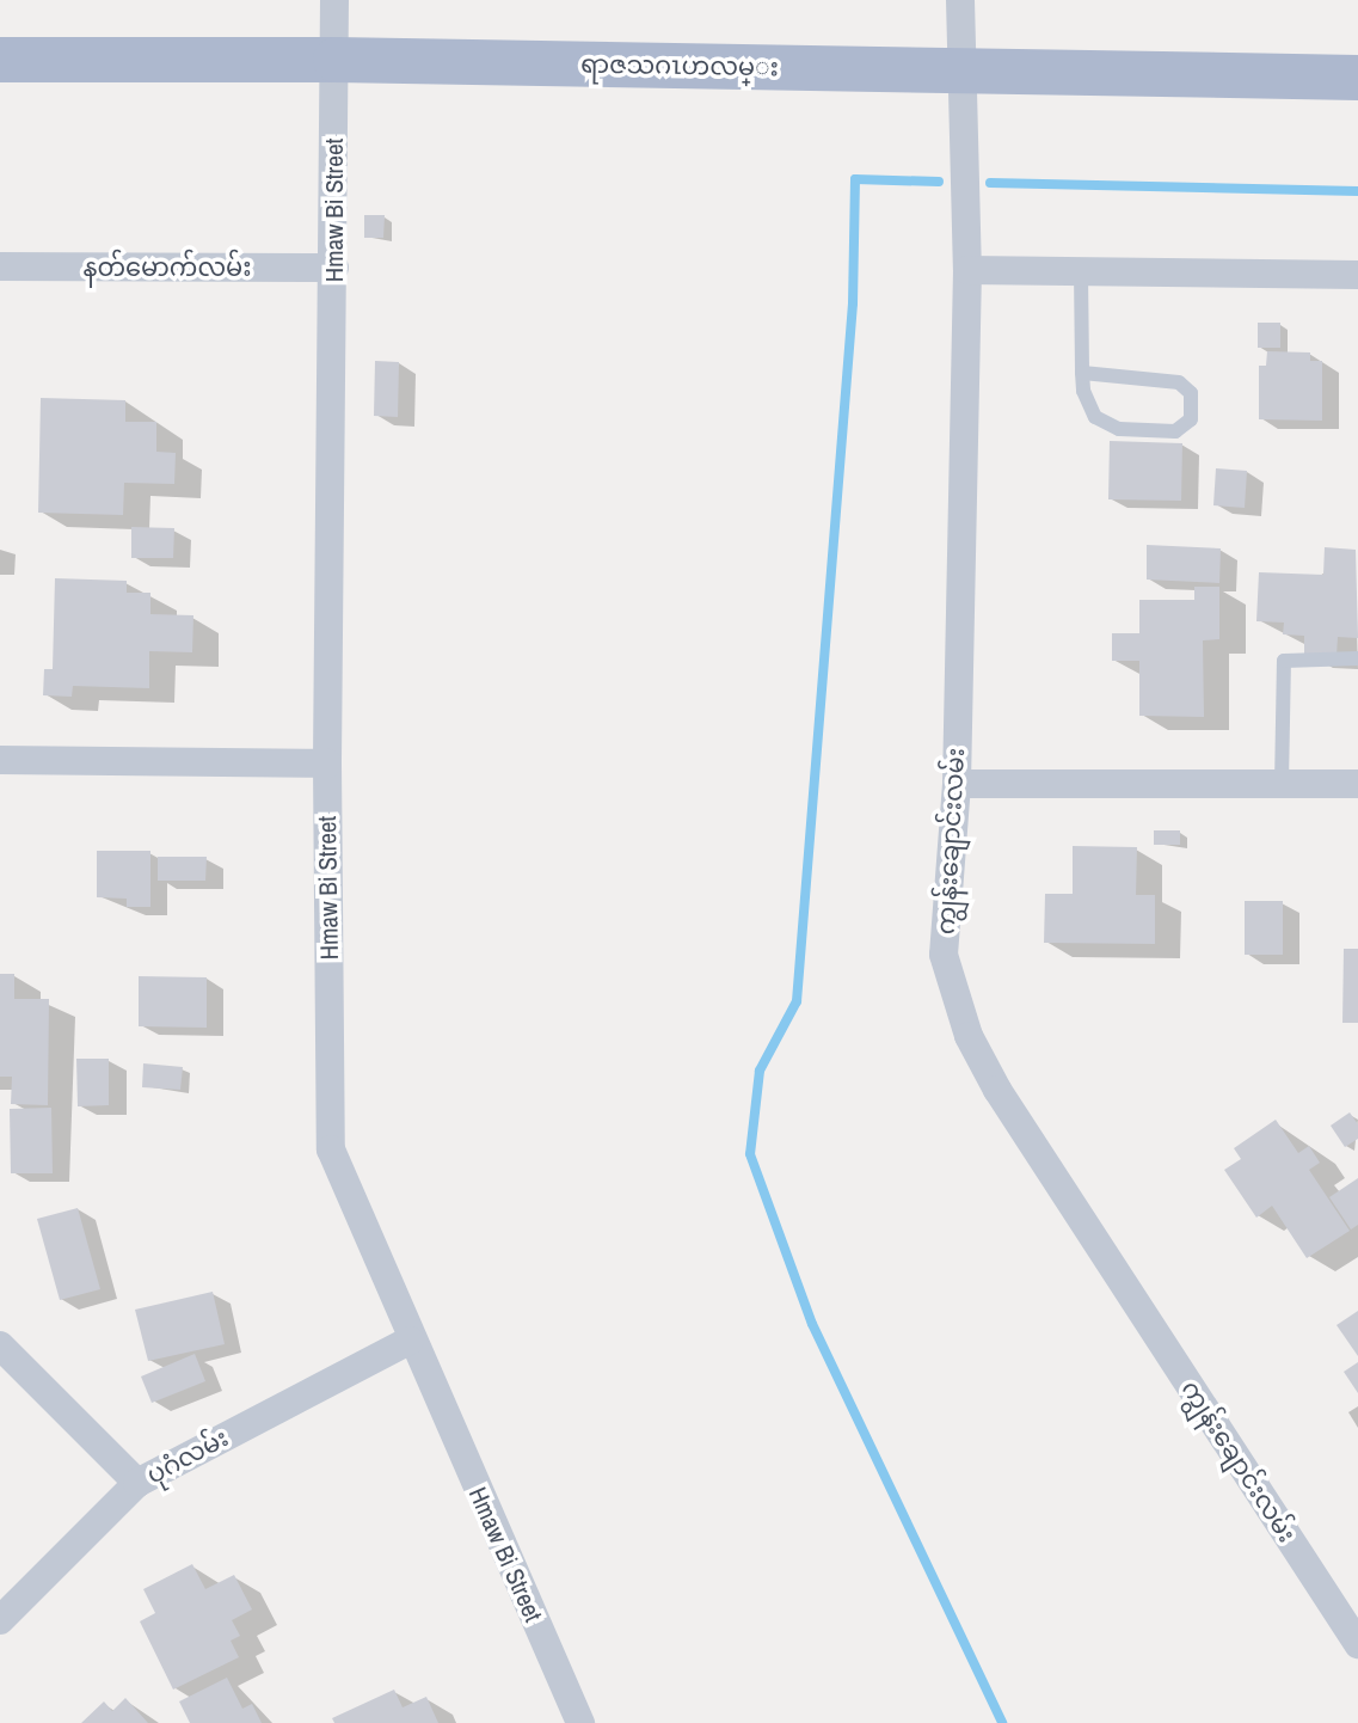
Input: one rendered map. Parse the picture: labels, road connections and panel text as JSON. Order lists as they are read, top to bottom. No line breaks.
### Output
{"streets":{"main road":["ရာဇသဂၤဟလမ္း"],"street":["Hmaw Bi Street","နတ်မောက်လမ်း","ကျွန်းချောင်းလမ်း","ပုဂံလမ်း"]},"crossings":[["ရာဇသဂၤဟလမ္း","Hmaw Bi Street"],["ရာဇသဂၤဟလမ္း","ကျွန်းချောင်းလမ်း"],["Hmaw Bi Street","နတ်မောက်လမ်း"],["Hmaw Bi Street","ပုဂံလမ်း"]]}
